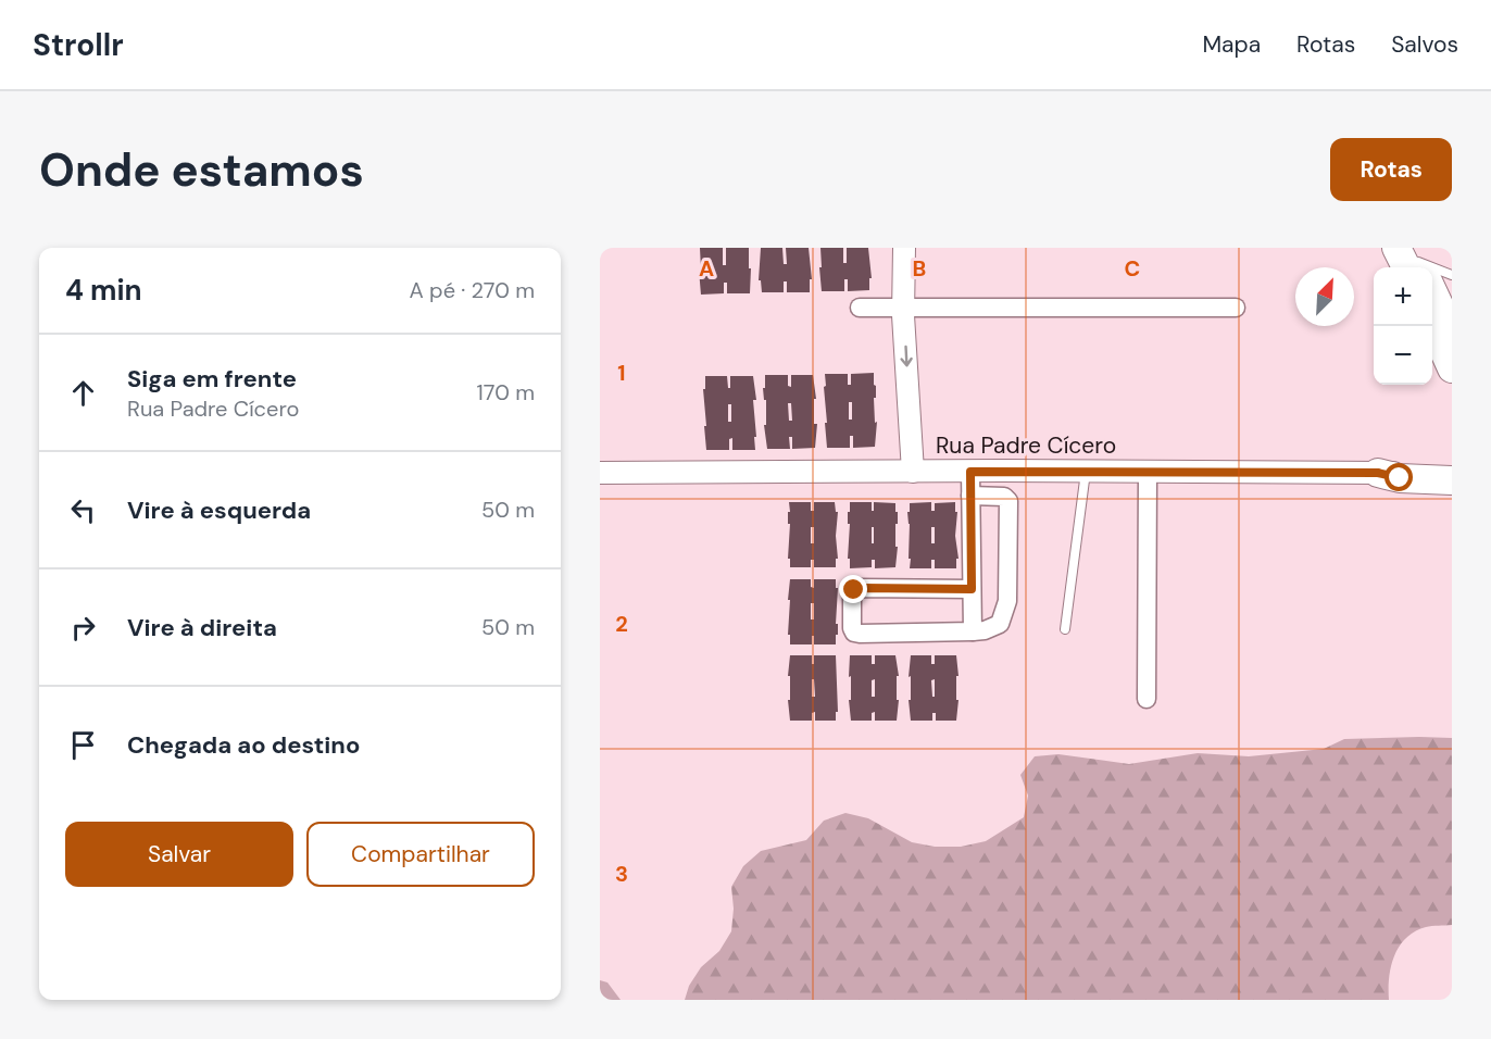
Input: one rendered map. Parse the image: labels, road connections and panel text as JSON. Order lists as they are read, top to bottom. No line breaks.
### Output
{"streets":{"street":["Rua Padre Cícero"]},"north":"top right","page":{"header":"Strollr","nav":["Mapa","Rotas","Salvos"],"buttons":["Rotas",["Salvar","Compartilhar"]],"title":"Onde estamos","heading":["4 min","A pé · 270 m"],"map_buttons":["+","−"],"list":[["Siga em frente","Rua Padre Cícero","170 m"],["Vire à esquerda","50 m"],["Vire à direita","50 m"],"Chegada ao destino"]},"grid":{"columns":["A","B","C"],"rows":["1","2","3"]}}
